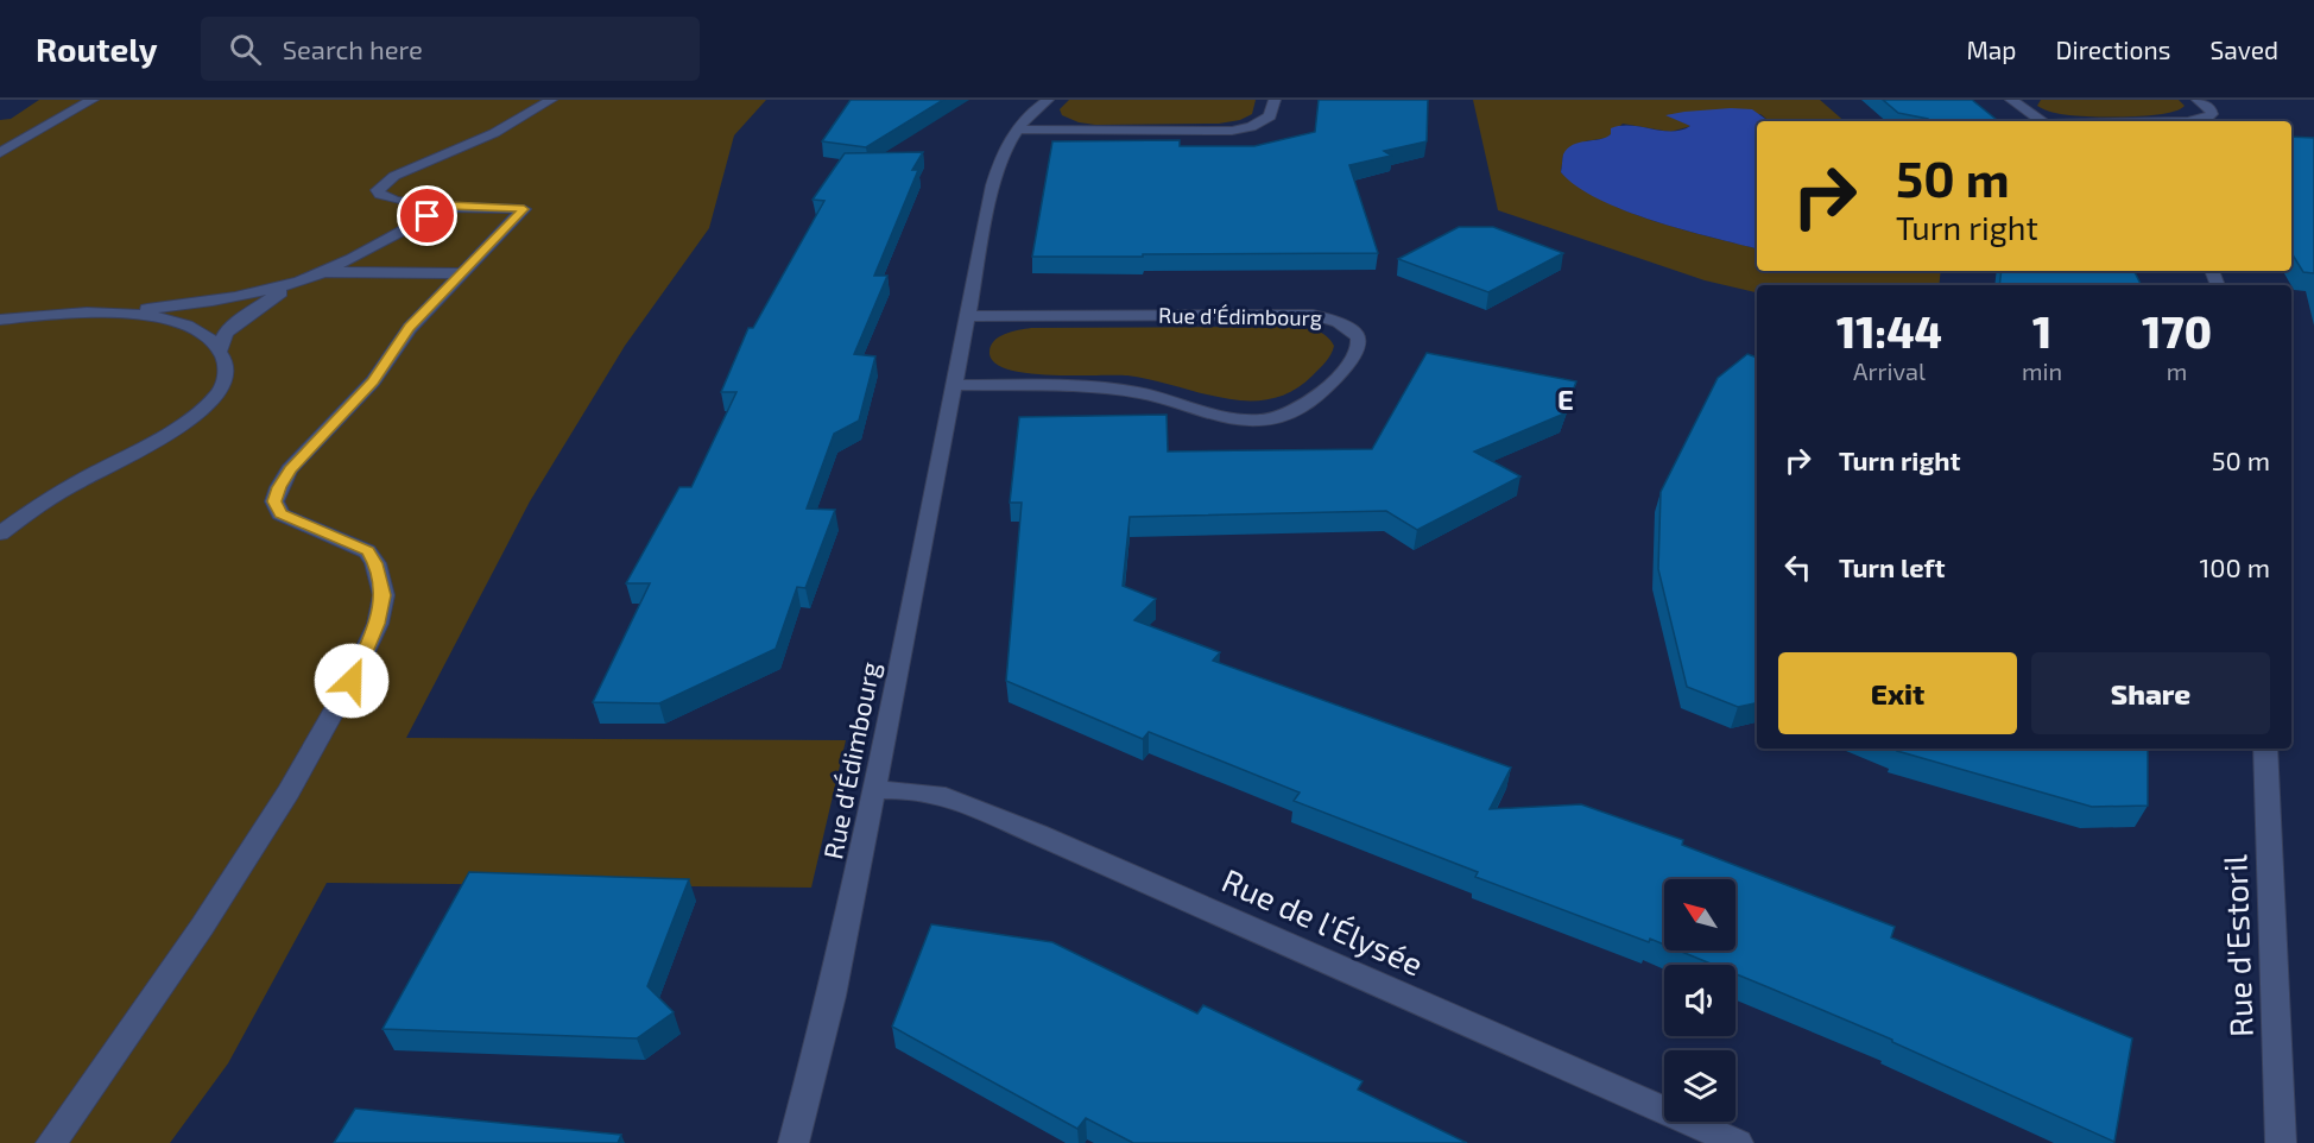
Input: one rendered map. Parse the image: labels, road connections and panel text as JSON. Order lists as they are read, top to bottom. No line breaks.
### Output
{"streets":{"street":["Rue d'Édimbourg","Rue de l'Élysée","Rue d'Estoril"]},"crossings":[["Rue d'Édimbourg","Rue de l'Élysée"]],"districts":["E"],"north":"top left","page":{"header":"Routely","search":"Search here","nav":["Map","Directions","Saved"],"turn":["50 m","Turn right"],"eta":["11:44","Arrival","1","min","170","m"],"list":[{"name":"Turn right","value":"50 m"},{"name":"Turn left","value":"100 m"}],"buttons":["Exit","Share"]}}
